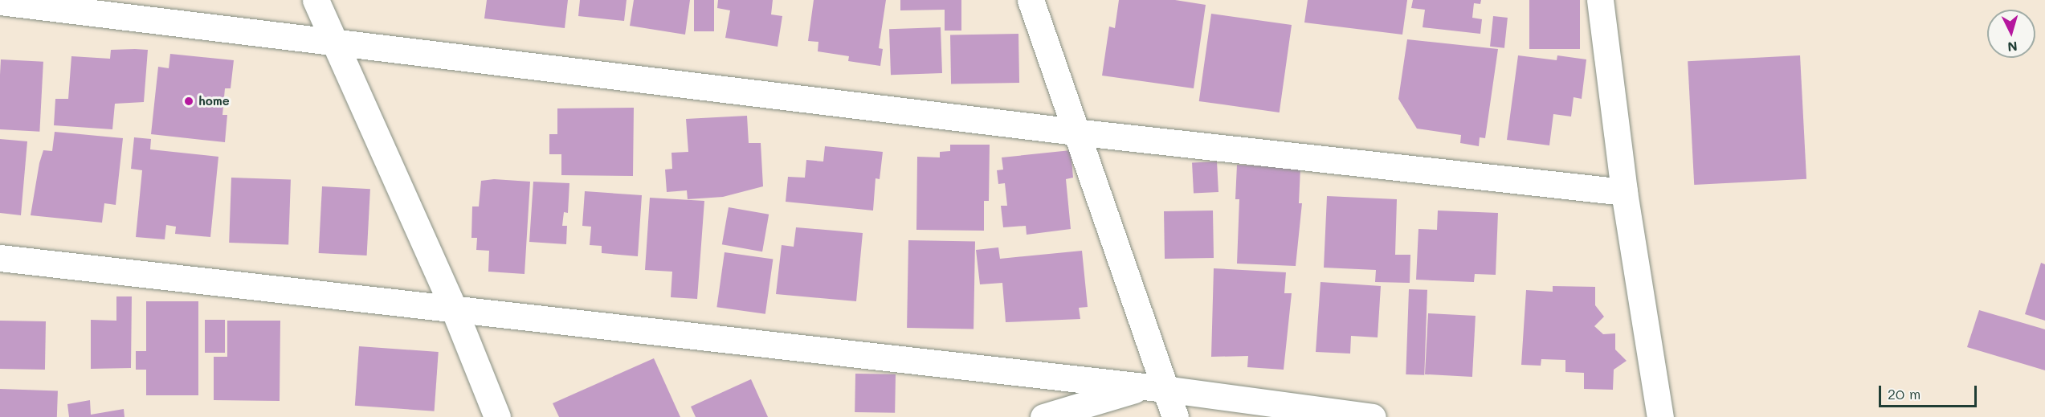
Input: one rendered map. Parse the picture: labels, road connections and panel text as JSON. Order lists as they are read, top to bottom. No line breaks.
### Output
{"places":["home"],"scale_bar":"20 m","north":"bottom"}
